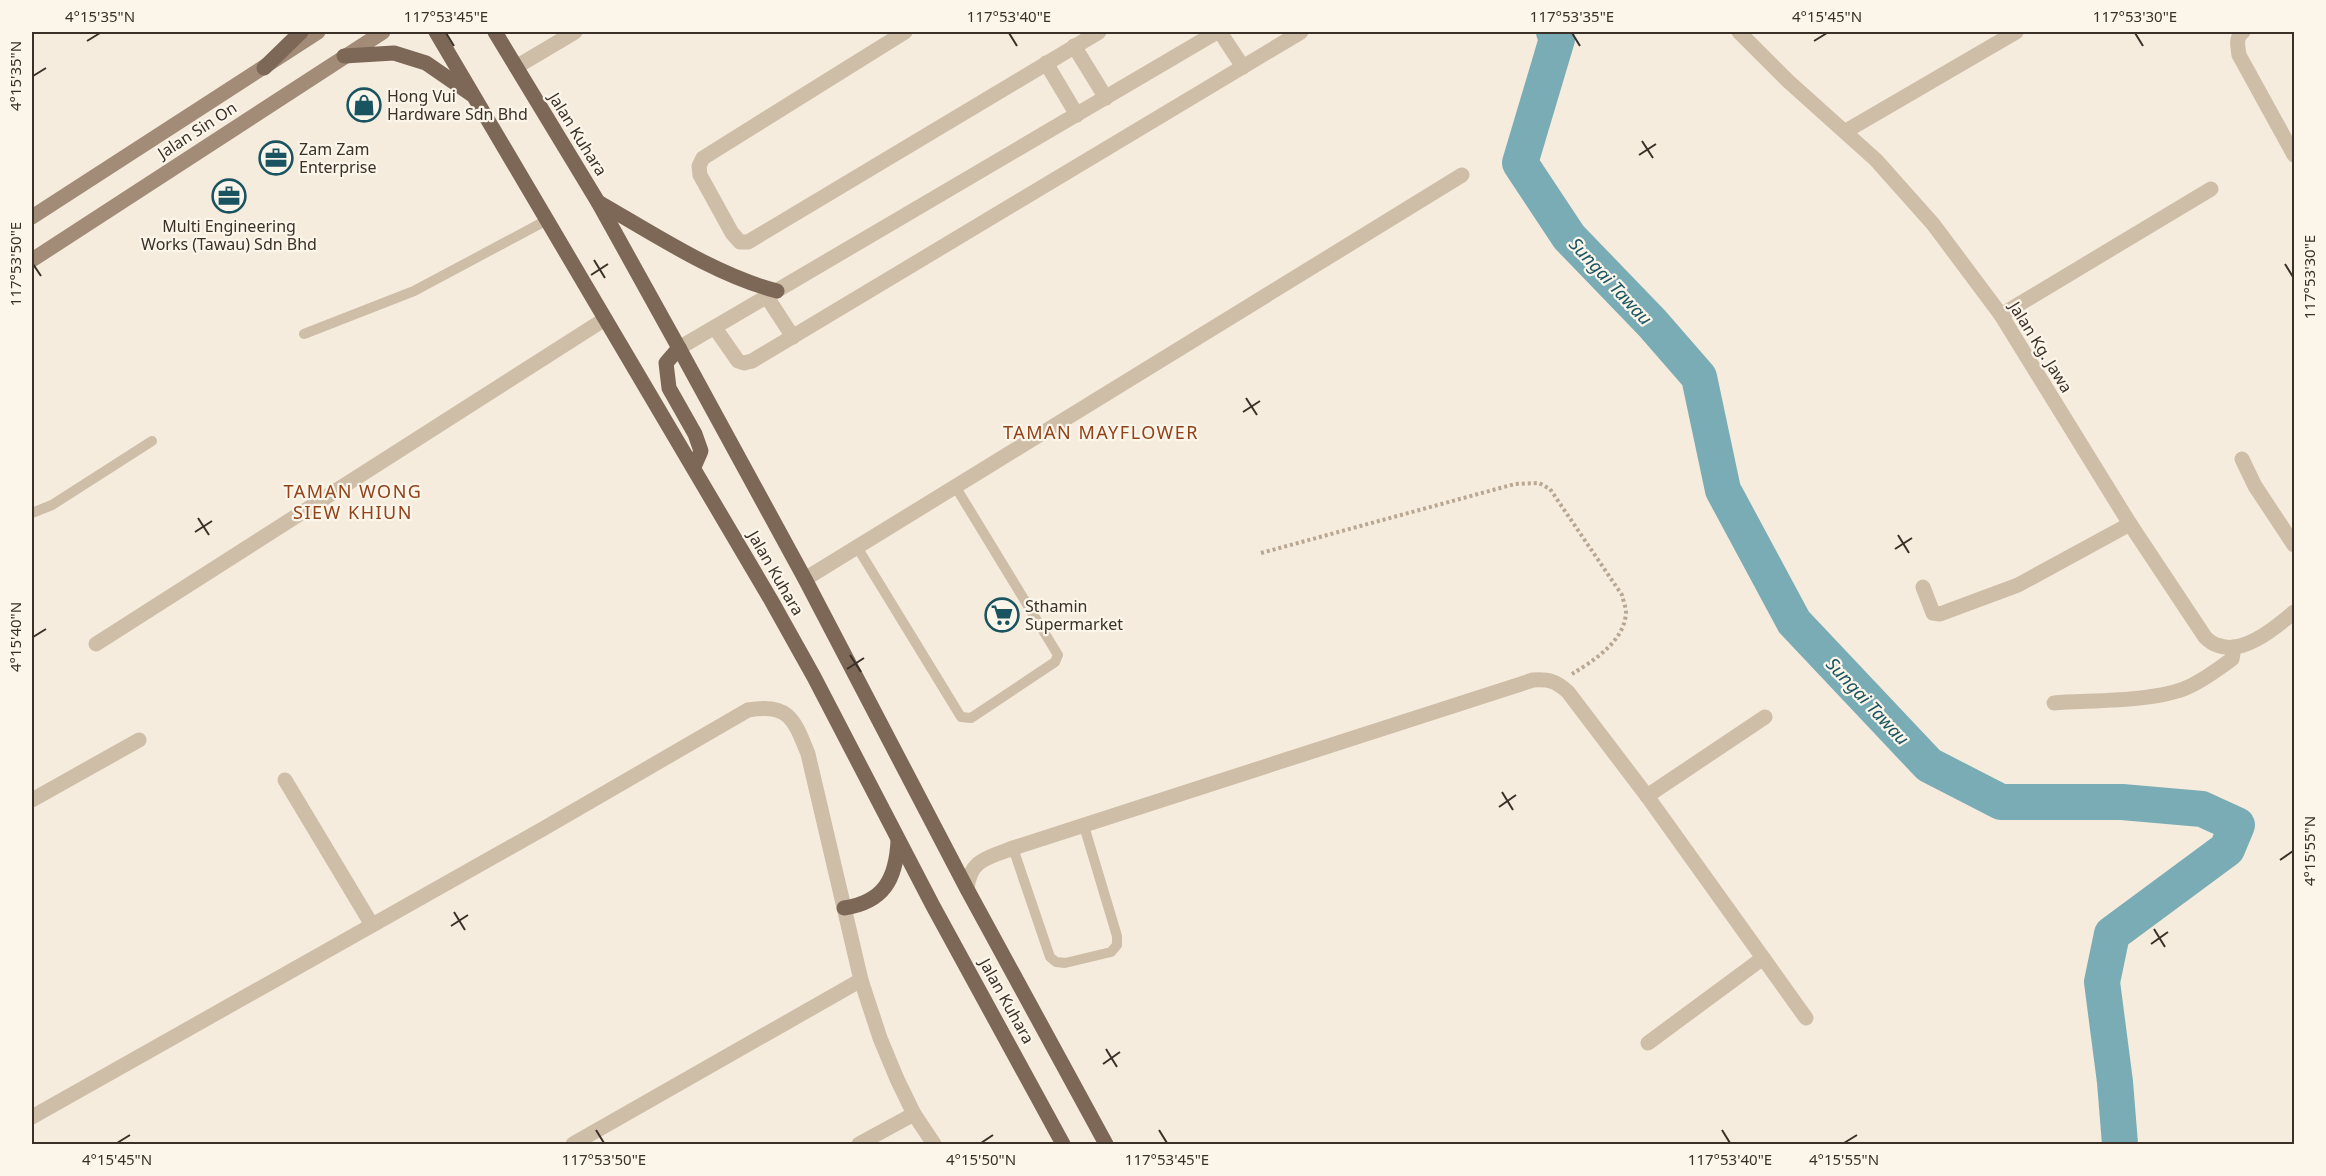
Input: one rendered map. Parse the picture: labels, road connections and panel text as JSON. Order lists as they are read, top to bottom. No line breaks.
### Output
{"streets":{"main road":["Jalan Sin On","Jalan Kuhara"],"street":["Jalan Kg. Jawa"]},"districts":["TAMAN MAYFLOWER","TAMAN WONG SIEW KHIUN"],"water":["Sungai Tawau"],"places":{"shop":["Hong Vui Hardware Sdn Bhd"],"office":["Zam Zam Enterprise","Multi Engineering Works (Tawau) Sdn Bhd"],"supermarket":["Sthamin Supermarket"]},"coordinates":["4°15'35\"N","117°53'45\"E","117°53'40\"E","117°53'35\"E","4°15'45\"N","117°53'30\"E","117°53'50\"E","4°15'40\"N","4°15'55\"N","4°15'50\"N"]}
